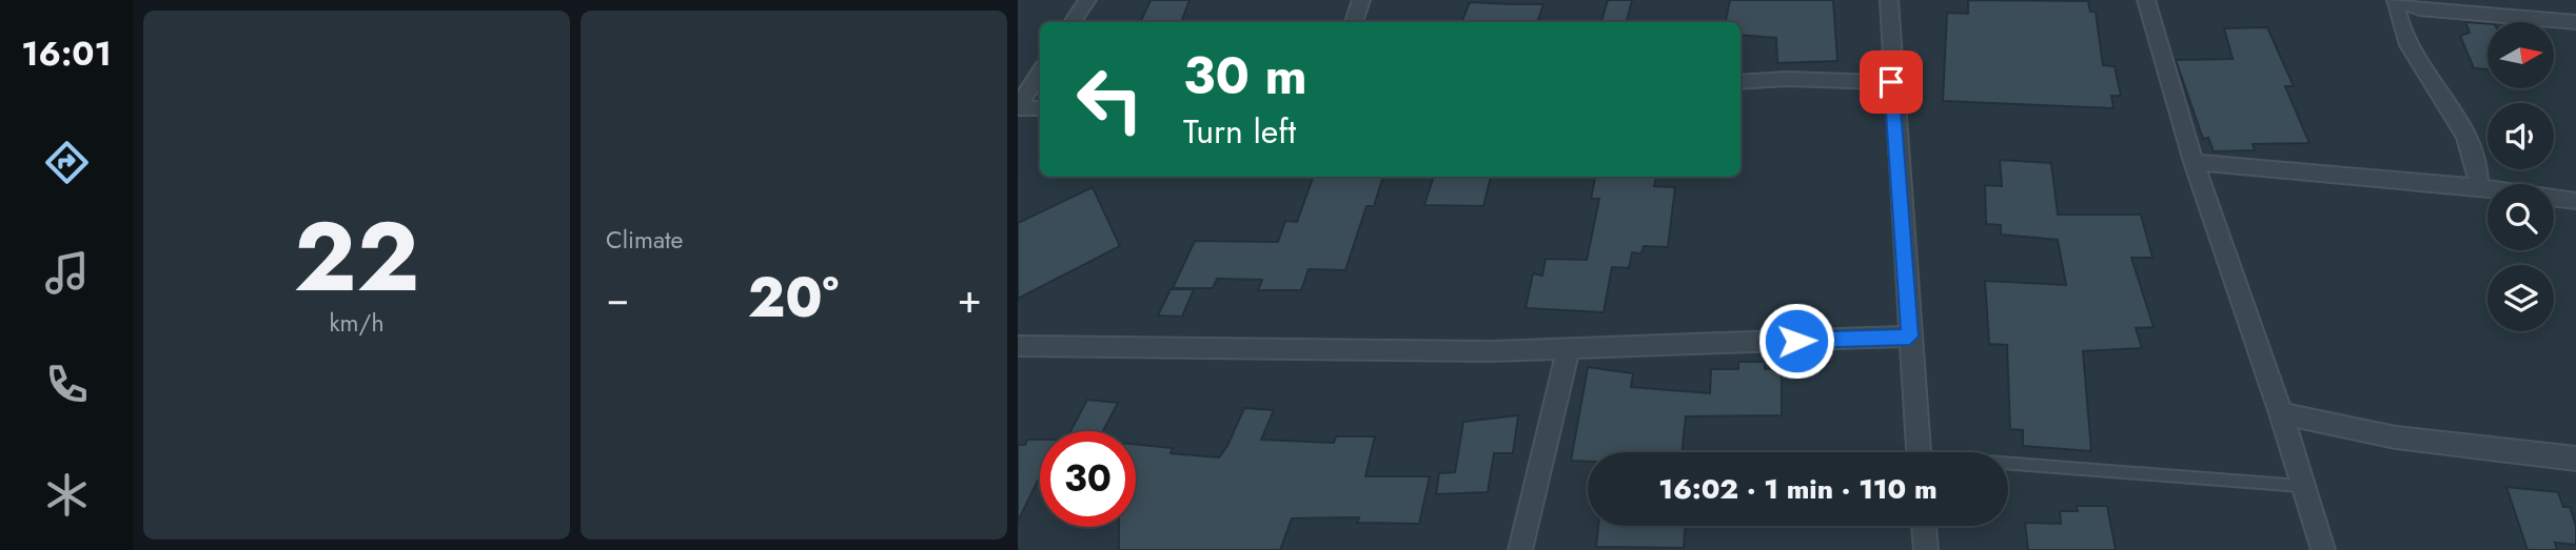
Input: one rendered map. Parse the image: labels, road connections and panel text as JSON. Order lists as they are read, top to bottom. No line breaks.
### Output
{"north":"right","page":{"tabs":"16:01","tile":[["22","km/h"],"Climate"],"turn":["30 m","Turn left"],"heat":["−","20°","+"],"limit":"30","trip":"16:02 · 1 min · 110 m"}}
